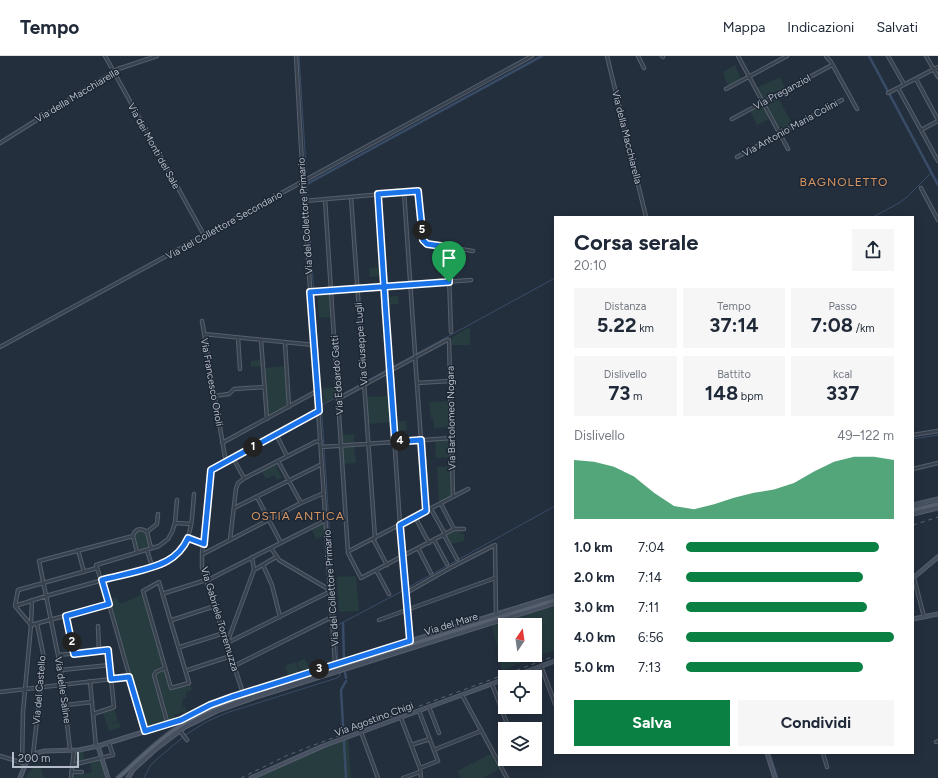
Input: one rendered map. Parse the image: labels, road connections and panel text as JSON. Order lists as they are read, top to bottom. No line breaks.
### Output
{"streets":{"main road":["Via del Mare","Via Agostino Chigi"],"street":["Via Preganziol","Via della Macchiarella","Via Antonio Maria Colini","Via dei Monti del Sale","Via del Collettore Primario","Via del Collettore Secondario","Via Giuseppe Lugli","Via Edoardo Gatti","Via Francesco Orioli","Via Bartolomeo Nogara","Via Gabriele Torremuzza","Via del Castello","Via delle Saline"]},"crossings":[["Via della Macchiarella","Via dei Monti del Sale"],["Via dei Monti del Sale","Via del Collettore Secondario"],["Via del Collettore Primario","Via del Collettore Secondario"],["Via del Collettore Primario","Via Francesco Orioli"]],"districts":["BAGNOLETTO","OSTIA ANTICA"],"scale_bar":"200 m","north":"top","page":{"header":"Tempo","nav":["Mappa","Indicazioni","Salvati"],"heading":["Corsa serale","20:10"],"pins":["5","4","1","2","3"],"stats":[["Distanza","5.22 km"],["Tempo","37:14"],["Passo","7:08 /km"],["Dislivello","73 m"],["Battito","148 bpm"],["kcal","337"]],"chart":["Dislivello","49–122 m"],"list":[{"name":"1.0 km","note":"7:04"},{"name":"2.0 km","note":"7:14"},{"name":"3.0 km","note":"7:11"},{"name":"4.0 km","note":"6:56"},{"name":"5.0 km","note":"7:13"}],"buttons":["Salva","Condividi"],"scale":"200 m"}}
